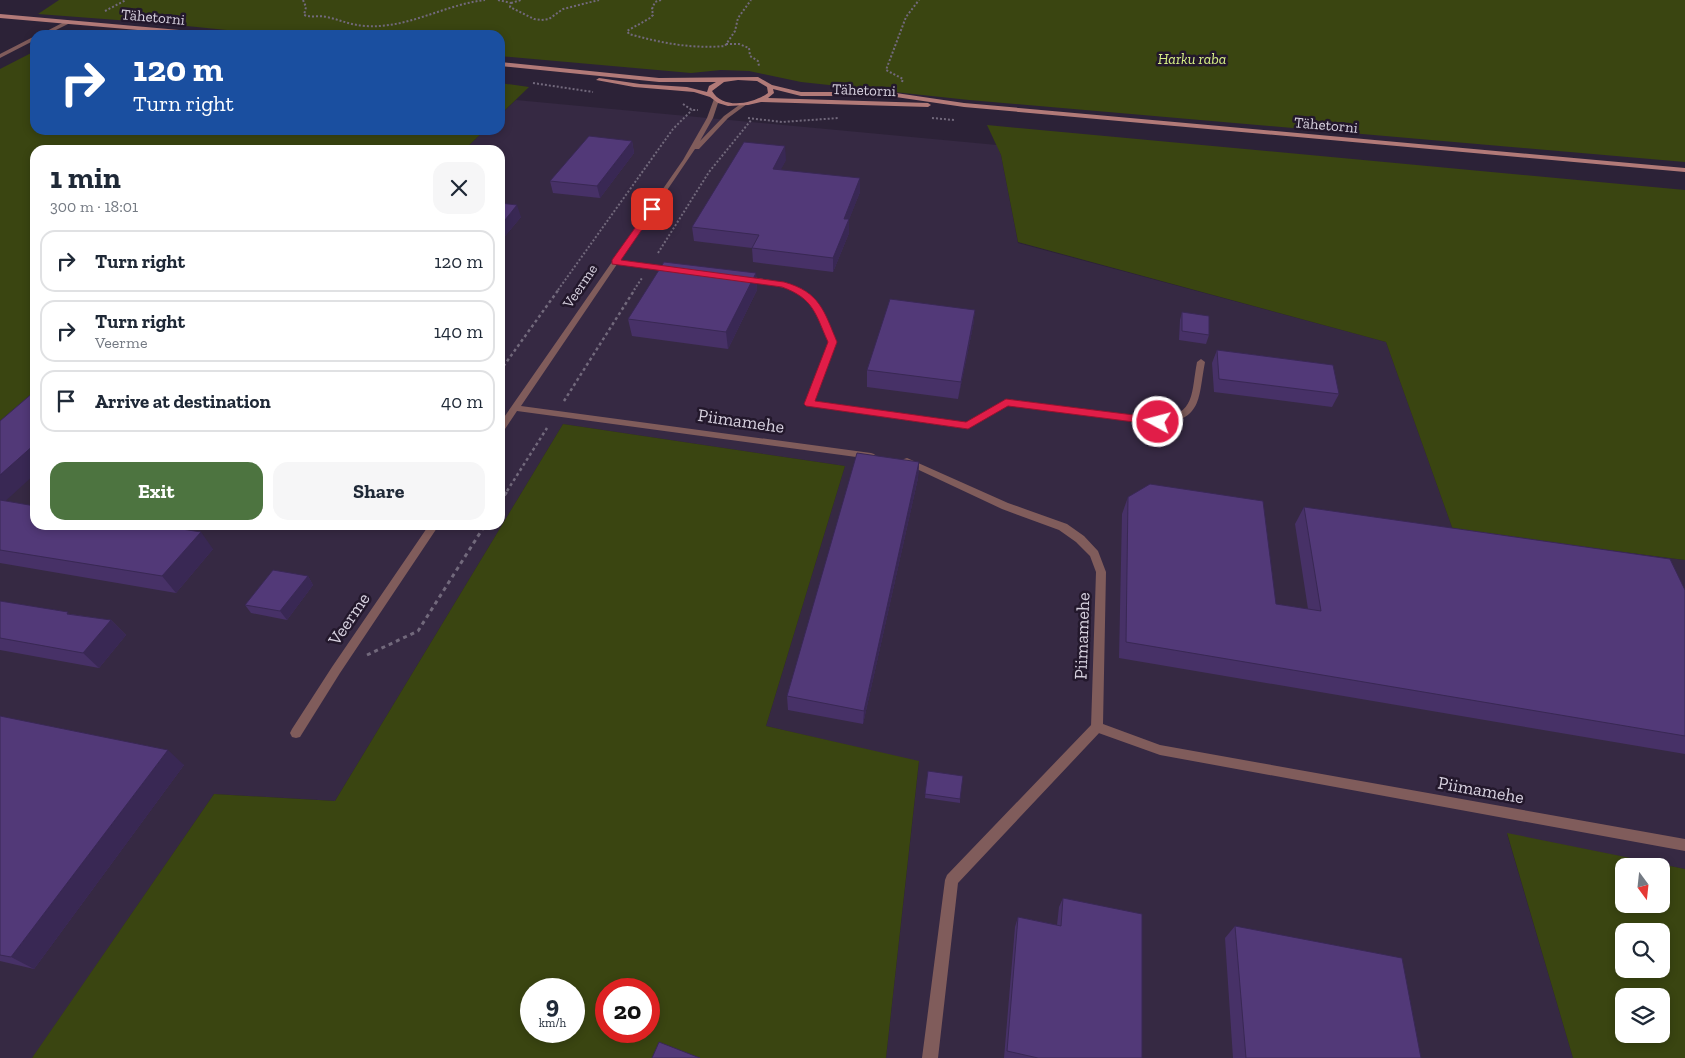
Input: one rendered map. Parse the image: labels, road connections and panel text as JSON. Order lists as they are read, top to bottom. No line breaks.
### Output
{"streets":{"street":["Tähetorni","Veerme","Piimamehe"]},"crossings":[["Tähetorni","Veerme"],["Veerme","Piimamehe"]],"parks":["Harku raba"],"north":"bottom","page":{"turn":["120 m","Turn right"],"heading":["1 min","300 m · 18:01"],"list":[{"name":"Turn right","value":"120 m"},{"name":"Turn right","note":"Veerme","value":"140 m"},{"name":"Arrive at destination","value":"40 m"}],"buttons":["Exit","Share"],"speed":"9 km/h","limit":"20"}}
